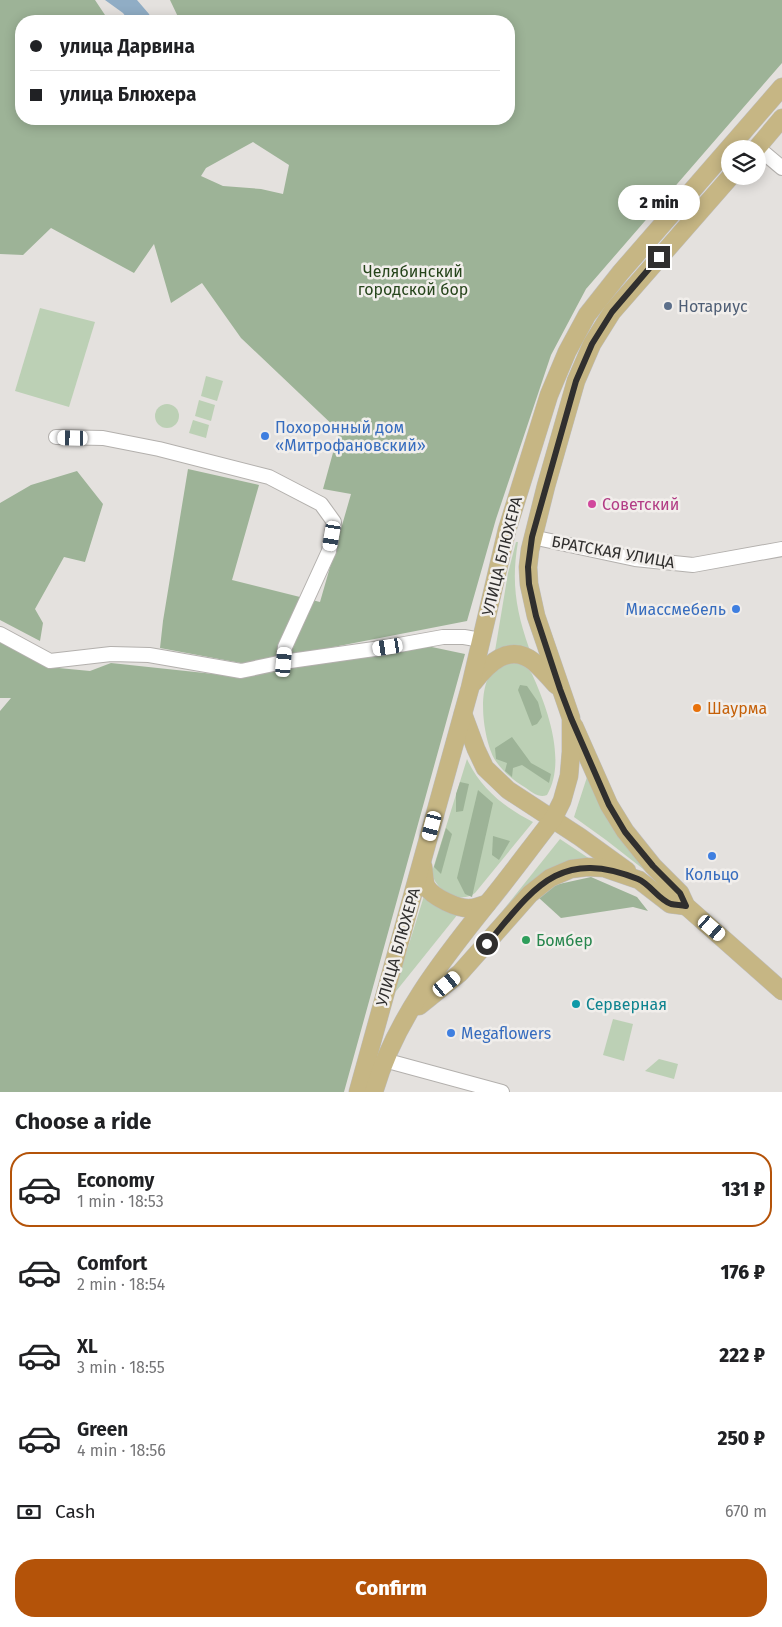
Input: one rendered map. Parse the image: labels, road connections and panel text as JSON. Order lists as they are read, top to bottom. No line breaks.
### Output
{"streets":{"main road":["УЛИЦА БЛЮХЕРА"],"street":["БРАТСКАЯ УЛИЦА"]},"crossings":[["БРАТСКАЯ УЛИЦА","УЛИЦА БЛЮХЕРА"]],"parks":["Челябинский городской бор"],"places":["Нотариус","Похоронный дом «Митрофановский»","Советский","Миассмебель","Шаурма","Кольцо","Бомбер","Серверная","Megaflowers"],"page":{"banner":["улица Дарвина","улица Блюхера"],"bubble":"2 min","heading":"Choose a ride","list":[{"name":"Economy","note":"1 min · 18:53","value":"131 ₽"},{"name":"Comfort","note":"2 min · 18:54","value":"176 ₽"},{"name":"XL","note":"3 min · 18:55","value":"222 ₽"},{"name":"Green","note":"4 min · 18:56","value":"250 ₽"}],"pay":["Cash","670 m"],"buttons":"Confirm"}}
